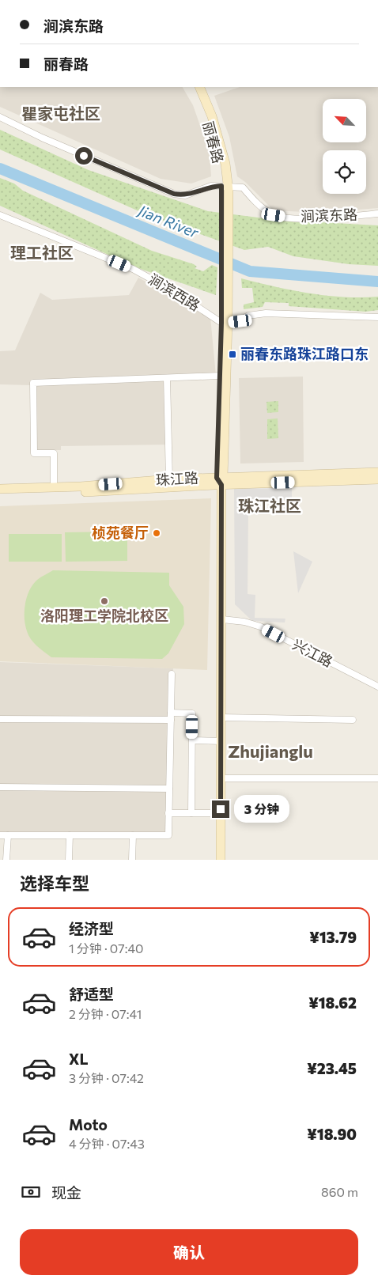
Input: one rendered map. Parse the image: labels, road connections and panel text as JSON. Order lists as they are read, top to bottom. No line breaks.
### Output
{"streets":{"main road":["丽春路","珠江路"],"street":["涧滨东路","涧滨西路","兴江路"]},"crossings":[["丽春路","涧滨东路"],["丽春路","涧滨西路"],["丽春路","珠江路"],["丽春路","兴江路"]],"districts":["瞿家屯社区","理工社区","珠江社区","Zhujianglu"],"water":["Jian River"],"places":{"transit":["丽春东路珠江路口东"],"other":["桢苑餐厅","洛阳理工学院北校区"]},"north":"top left","page":{"banner":["涧滨东路","丽春路"],"bubble":"3 分钟","heading":"选择车型","list":[{"name":"经济型","note":"1 分钟 · 07:40","value":"¥13.79"},{"name":"舒适型","note":"2 分钟 · 07:41","value":"¥18.62"},{"name":"XL","note":"3 分钟 · 07:42","value":"¥23.45"},{"name":"Moto","note":"4 分钟 · 07:43","value":"¥18.90"}],"pay":["现金","860 m"],"buttons":"确认"}}
